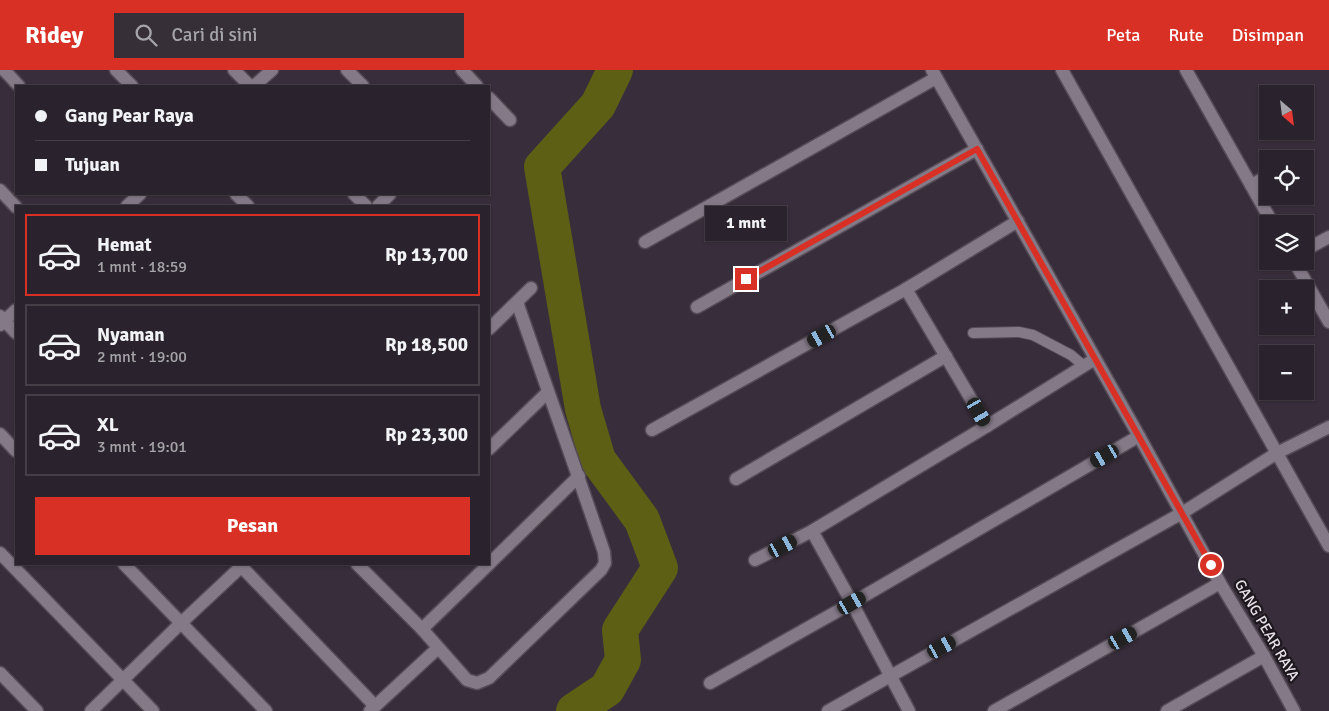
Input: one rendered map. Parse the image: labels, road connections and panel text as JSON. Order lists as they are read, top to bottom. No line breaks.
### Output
{"streets":{"street":["GANG PEAR RAYA"]},"north":"bottom right","page":{"header":"Ridey","search":"Cari di sini","nav":["Peta","Rute","Disimpan"],"map_buttons":["+","−"],"banner":["Gang Pear Raya","Tujuan"],"bubble":"1 mnt","list":[{"name":"Hemat","note":"1 mnt · 18:59","value":"Rp 13,700"},{"name":"Nyaman","note":"2 mnt · 19:00","value":"Rp 18,500"},{"name":"XL","note":"3 mnt · 19:01","value":"Rp 23,300"}],"buttons":"Pesan"}}
